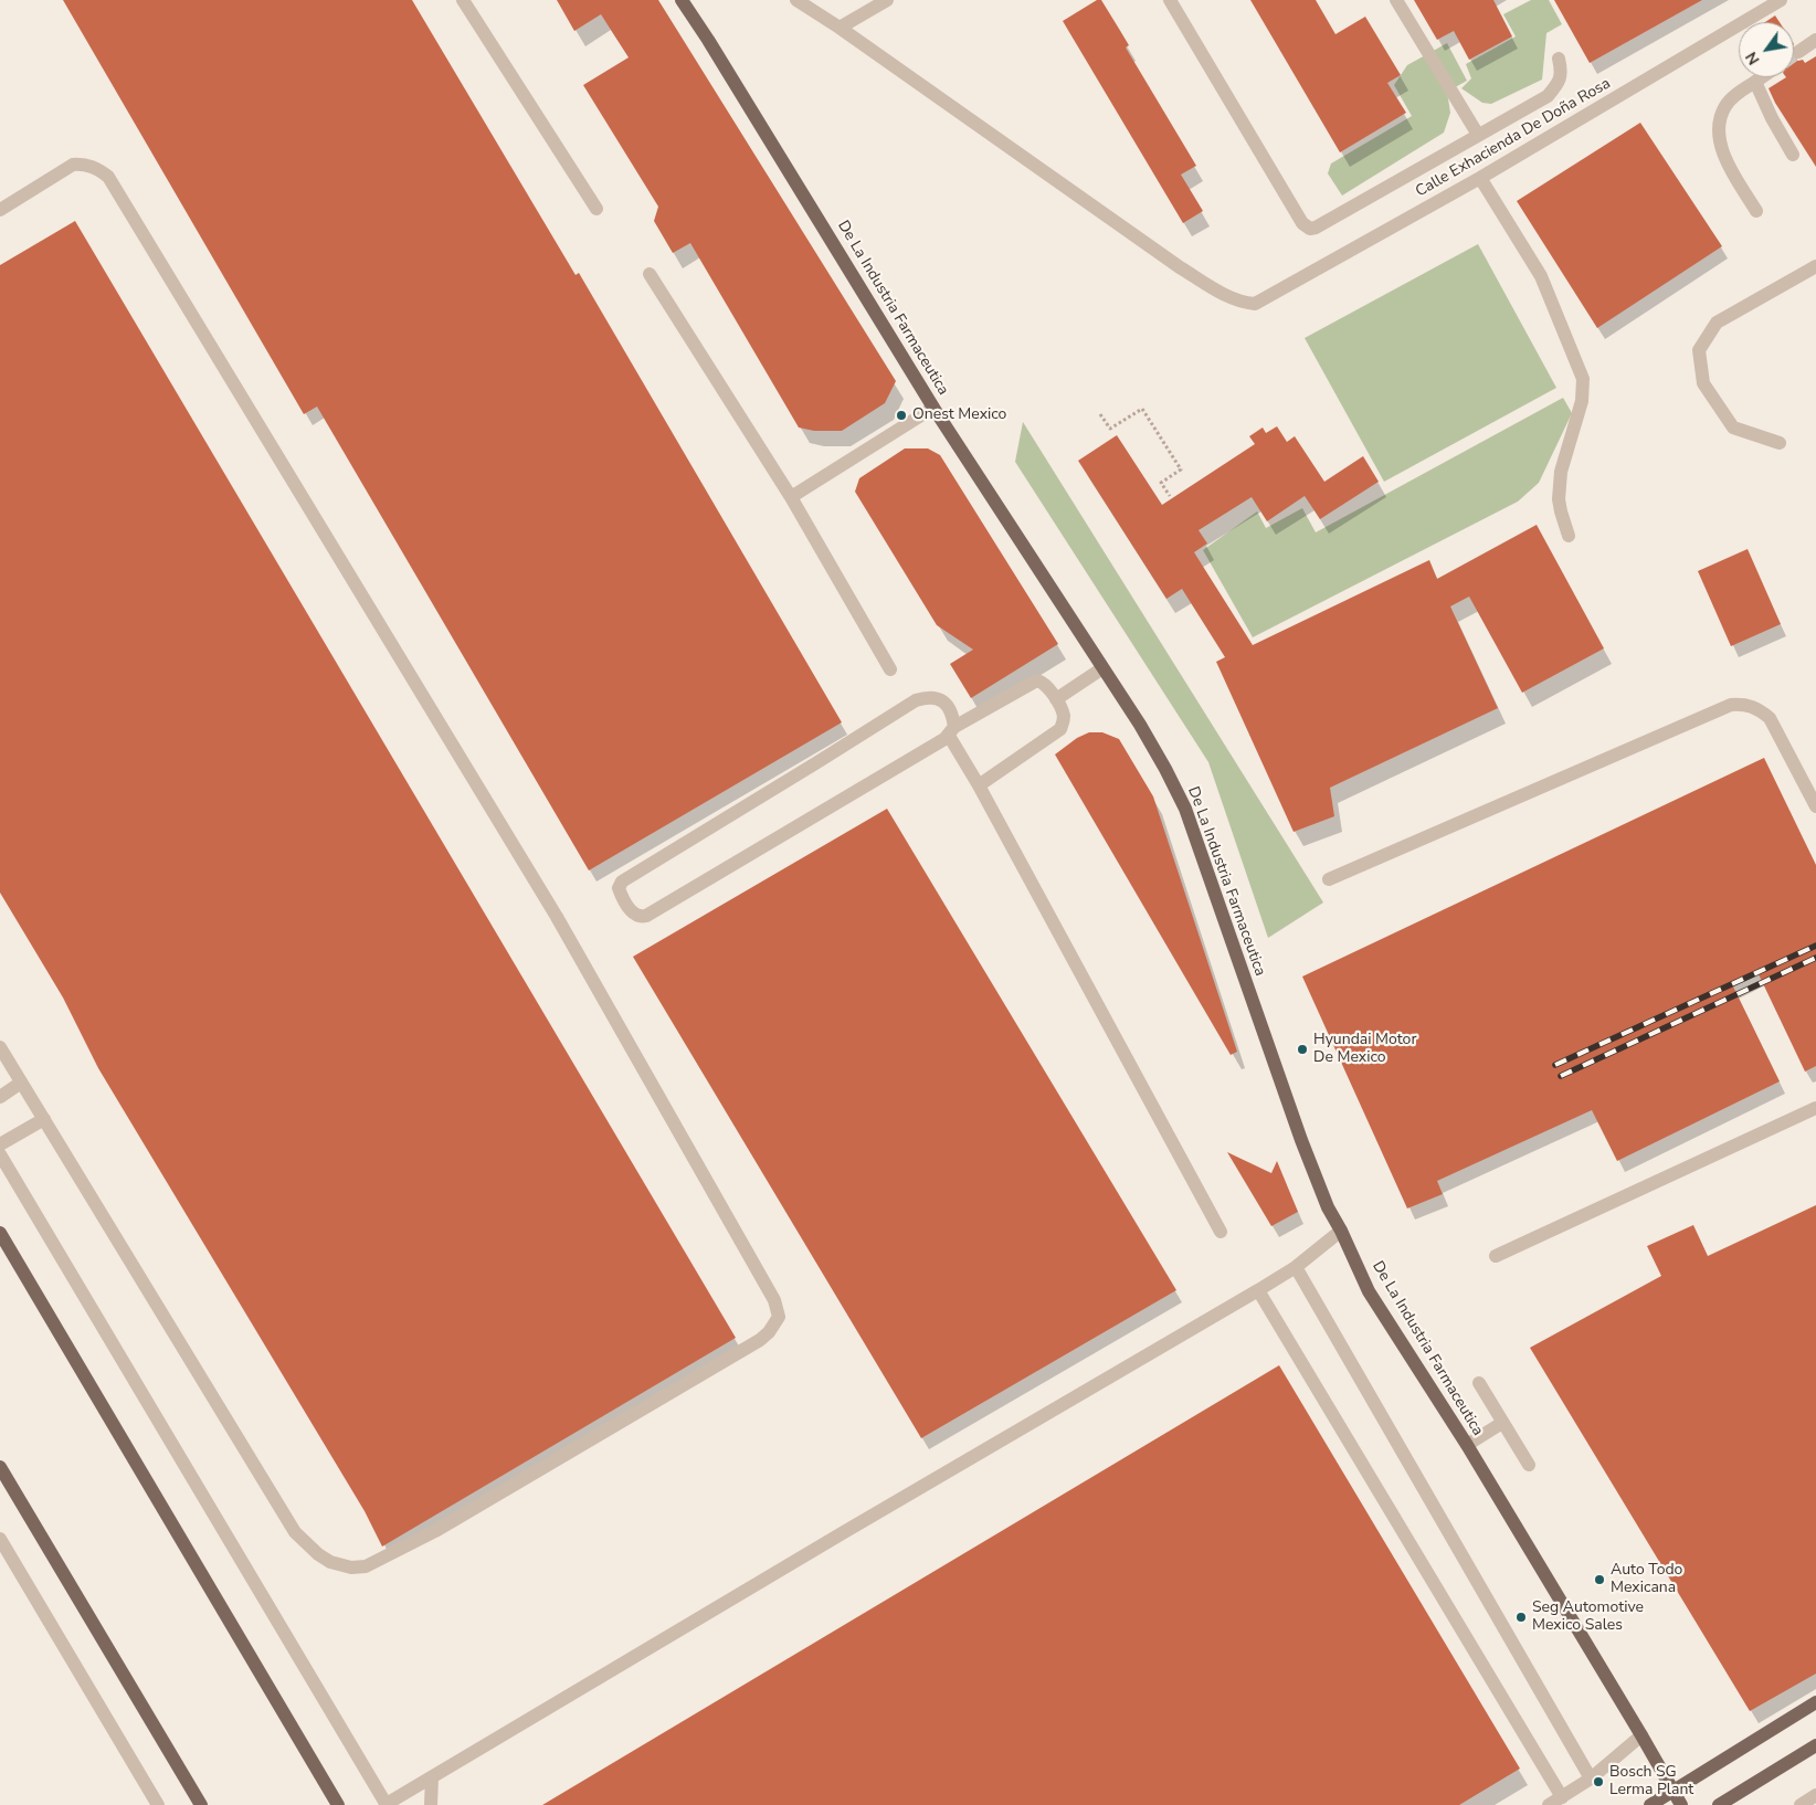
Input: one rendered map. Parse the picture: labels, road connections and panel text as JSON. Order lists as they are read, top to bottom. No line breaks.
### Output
{"streets":{"main road":["De La Industria Farmaceutica"],"street":["Calle Exhacienda De Doña Rosa"]},"places":["Onest Mexico","Hyundai Motor De Mexico","Auto Todo Mexicana","Seg Automotive Mexico Sales","Bosch SG Lerma Plant"],"north":"bottom left"}
